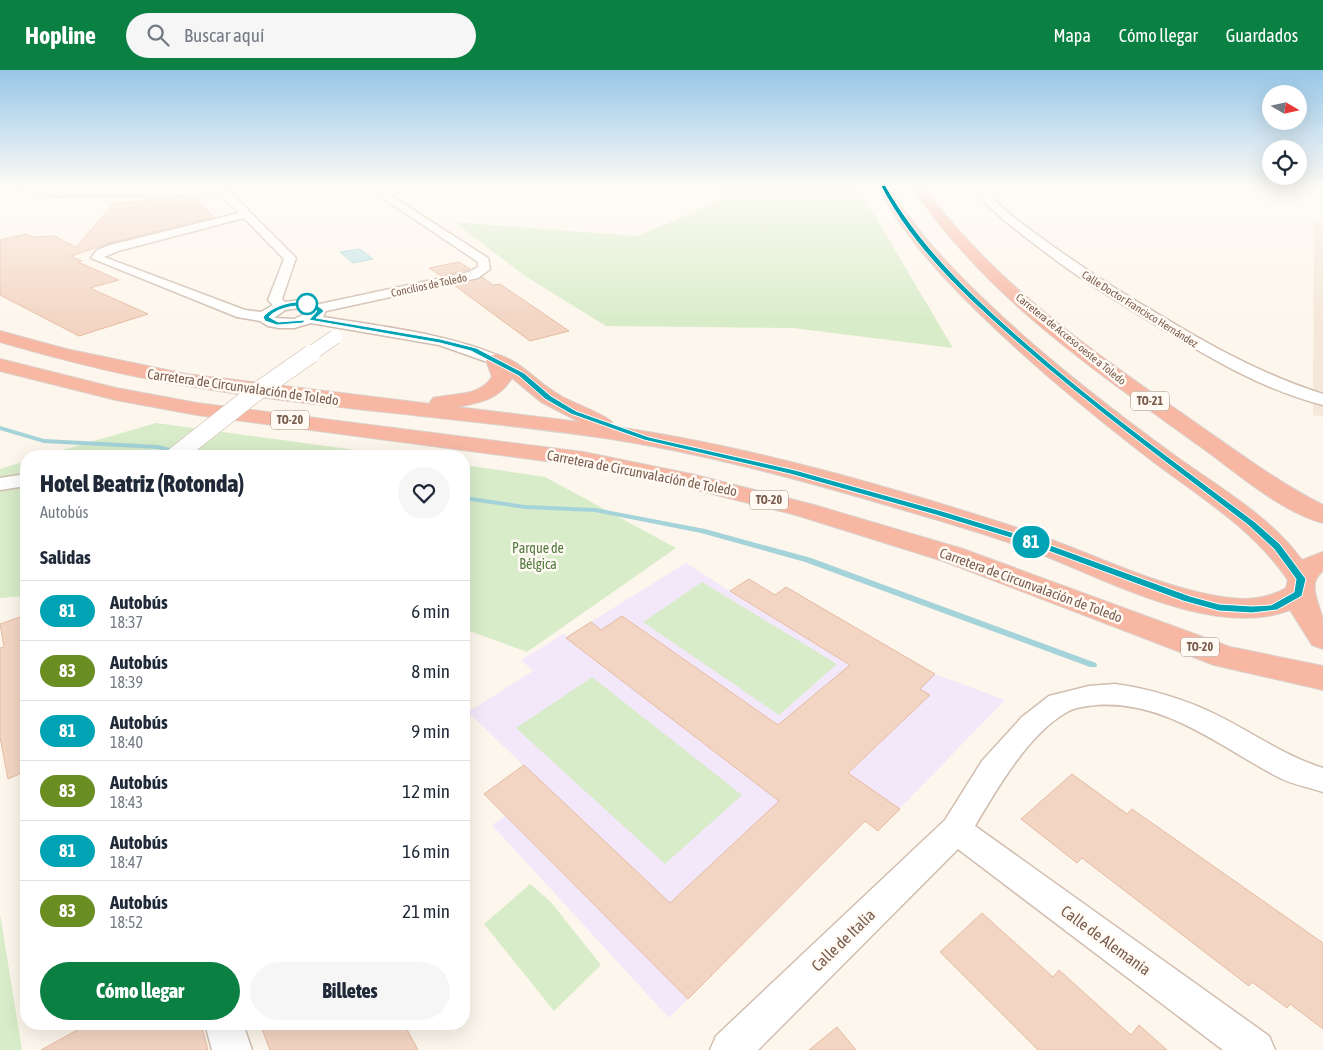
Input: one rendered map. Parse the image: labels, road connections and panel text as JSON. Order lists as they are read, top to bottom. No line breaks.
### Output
{"streets":{"highway":["Carretera de Acceso oeste a Toledo","Carretera de Circunvalación de Toledo","TO-21","TO-20"],"street":["Concilios de Toledo","Calle Doctor Francisco Hernández","Calle de Italia","Calle de Alemania"]},"crossings":[["Carretera de Circunvalación de Toledo","TO-21"],["Calle de Italia","Calle de Alemania"]],"parks":["Parque de Bélgica"],"lines":["bus line 81"],"north":"right","page":{"header":"Hopline","search":"Buscar aquí","nav":["Mapa","Cómo llegar","Guardados"],"on_map":"81","heading":[["Hotel Beatriz (Rotonda)","Autobús"],"Salidas"],"list":[{"mark":"81","name":"Autobús","note":"18:37","value":"6 min"},{"mark":"83","name":"Autobús","note":"18:39","value":"8 min"},{"mark":"81","name":"Autobús","note":"18:40","value":"9 min"},{"mark":"83","name":"Autobús","note":"18:43","value":"12 min"},{"mark":"81","name":"Autobús","note":"18:47","value":"16 min"},{"mark":"83","name":"Autobús","note":"18:52","value":"21 min"}],"buttons":["Cómo llegar","Billetes"]}}
